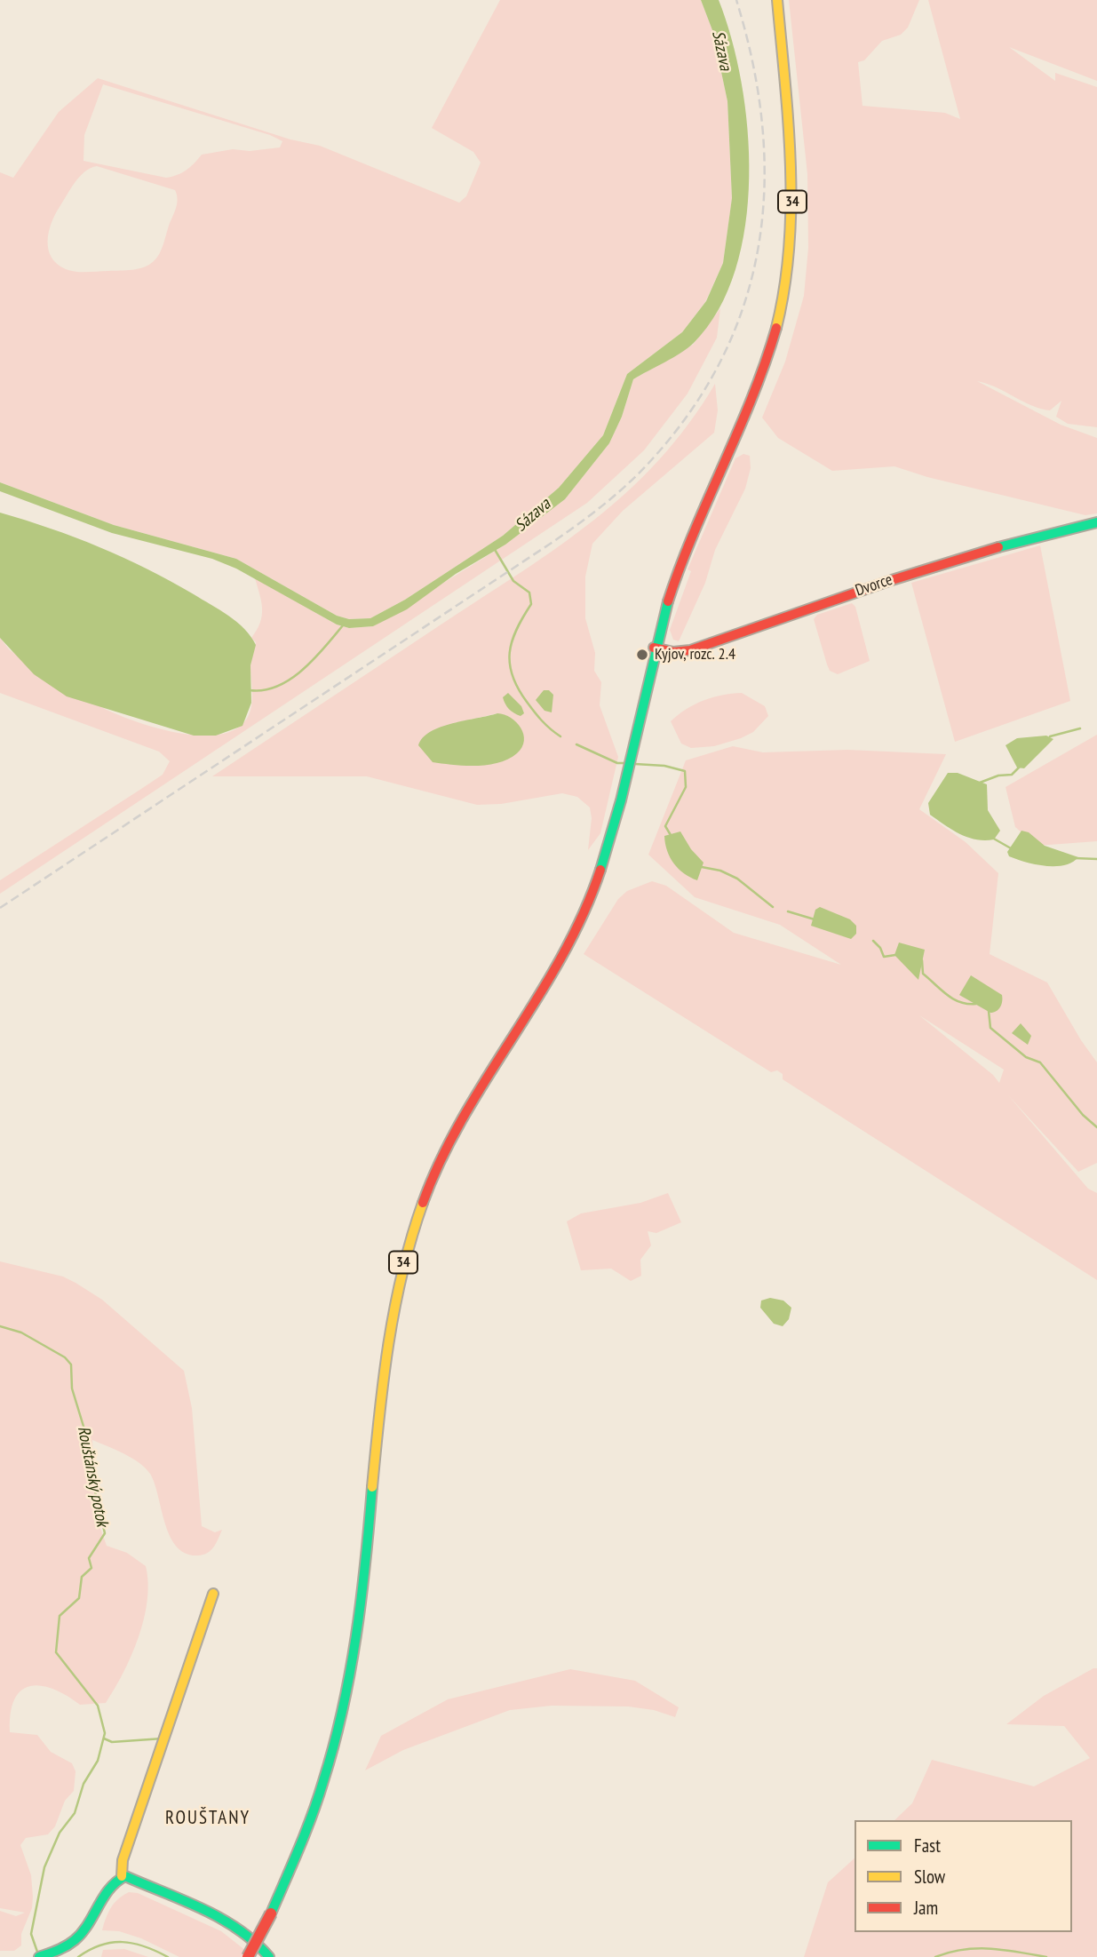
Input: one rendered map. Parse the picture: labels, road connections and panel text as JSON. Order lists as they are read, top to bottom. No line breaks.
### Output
{"streets":{"main road":["34","Dvorce"]},"crossings":[["34","Dvorce"]],"districts":["ROUŠTANY"],"water":["Sázava","Rouštánský potok"],"places":["Kyjov, rozc. 2.4"],"legend":["Fast","Slow","Jam"]}
